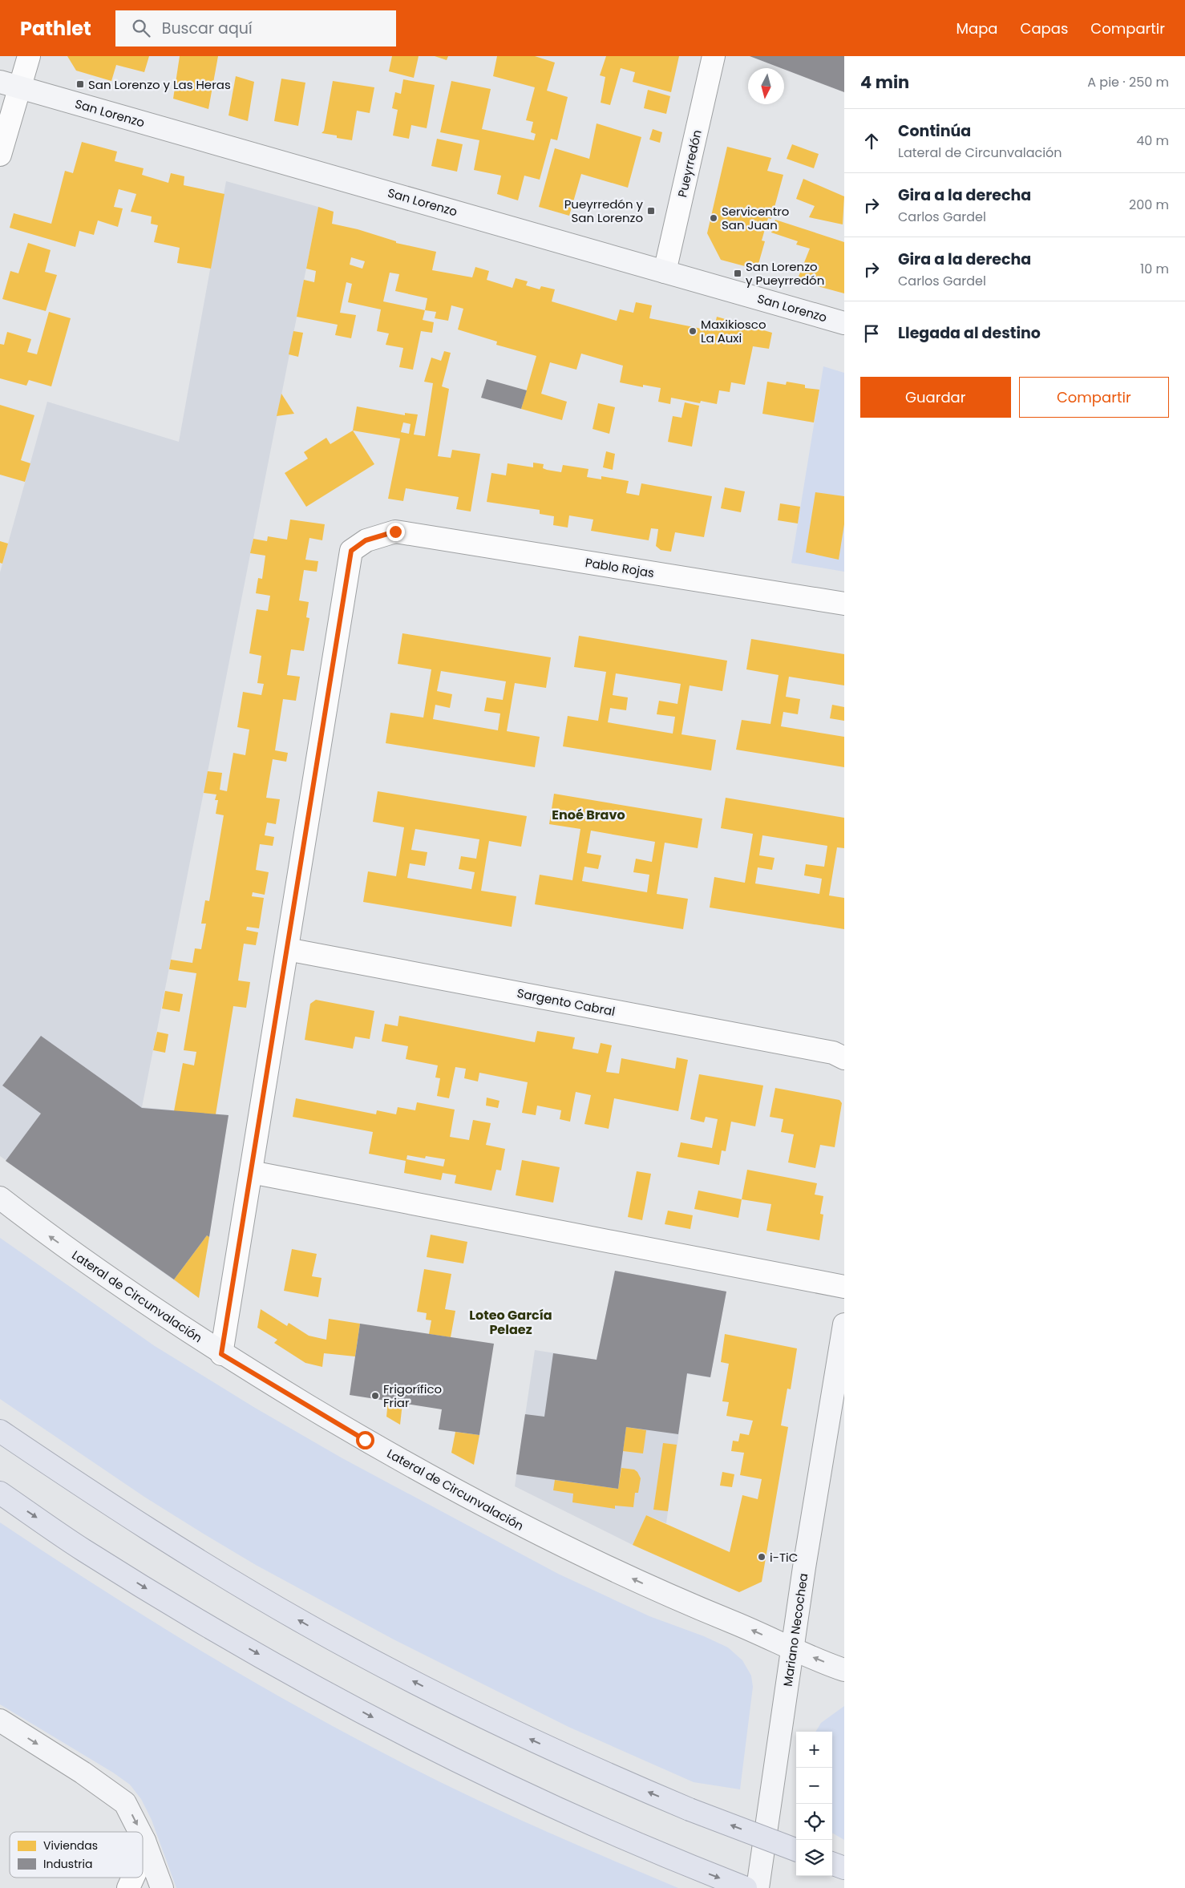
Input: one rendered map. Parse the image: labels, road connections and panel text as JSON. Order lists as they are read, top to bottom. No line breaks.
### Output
{"streets":{"main road":["San Lorenzo","Lateral de Circunvalación","Mariano Necochea"],"street":["Pueyrredón","Pablo Rojas","Sargento Cabral"]},"crossings":[["San Lorenzo","Pueyrredón"],["Pablo Rojas","Sargento Cabral"],["Lateral de Circunvalación","Mariano Necochea"]],"one_way":["Lateral de Circunvalación"],"districts":["Enoé Bravo","Loteo García Pelaez"],"places":{"transit":["San Lorenzo y Las Heras","Pueyrredón y San Lorenzo","San Lorenzo y Pueyrredón"],"other":["Servicentro San Juan","Maxikiosco La Auxi","Frigorífico Friar","i-TiC"]},"legend":["Viviendas","Industria"],"north":"bottom","page":{"header":"Pathlet","search":"Buscar aquí","nav":["Mapa","Capas","Compartir"],"heading":["4 min","A pie · 250 m"],"list":[["Continúa","Lateral de Circunvalación","40 m"],["Gira a la derecha","Carlos Gardel","200 m"],["Gira a la derecha","Carlos Gardel","10 m"],"Llegada al destino"],"buttons":["Guardar","Compartir"],"map_buttons":["+","−"]}}
